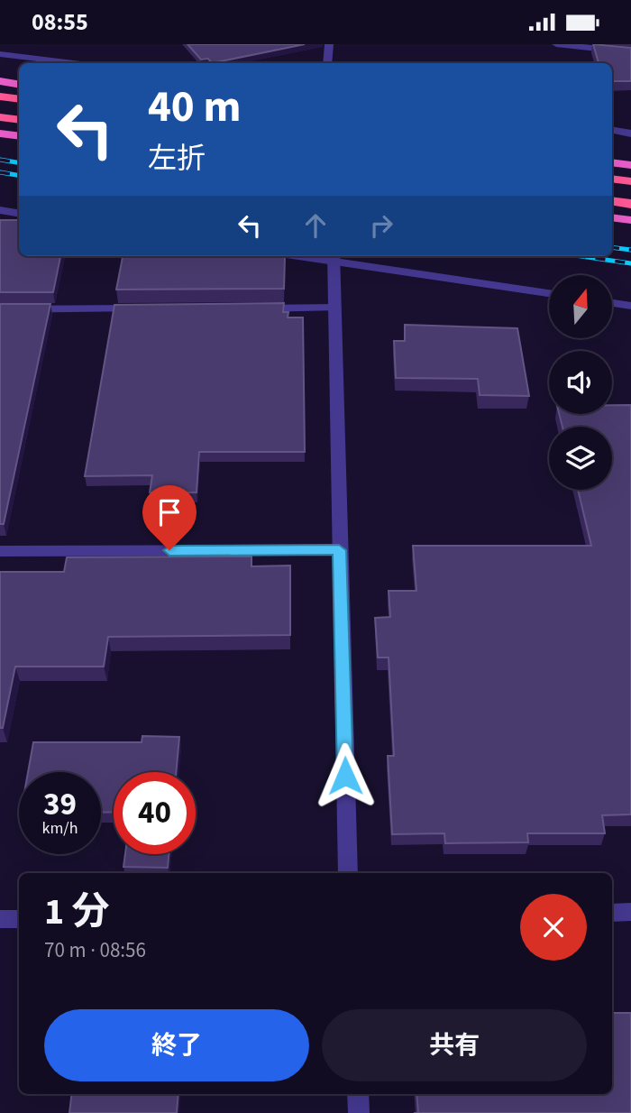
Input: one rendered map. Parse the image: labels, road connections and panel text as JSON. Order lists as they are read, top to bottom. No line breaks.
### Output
{"north":"top","page":{"status":"08:55","turn":["40 m","左折"],"speed":"39 km/h","limit":"40","heading":["1 分","70 m · 08:56"],"buttons":["終了","共有"]}}
